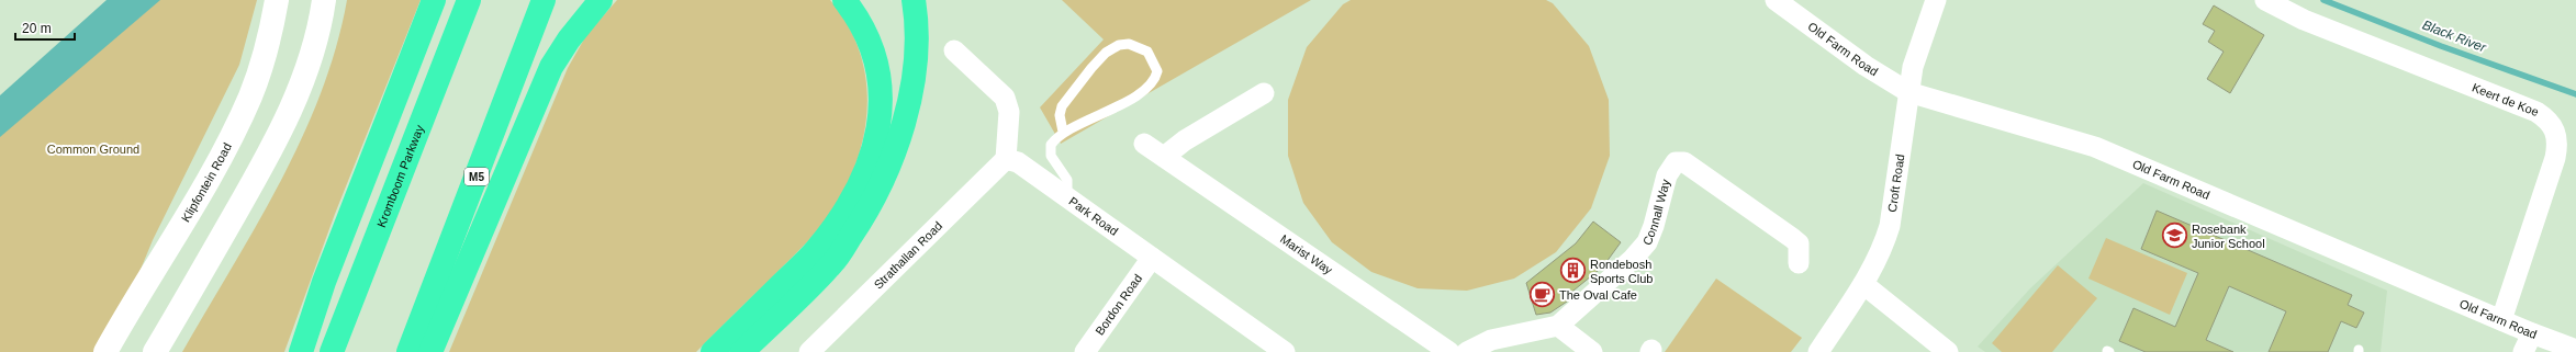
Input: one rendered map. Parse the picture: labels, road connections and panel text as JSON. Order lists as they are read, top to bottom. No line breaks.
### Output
{"streets":{"highway":["Kromboom Parkway","M5"],"main road":["Klipfontein Road"],"street":["Old Farm Road","Keert de Koe","Croft Road","Connall Way","Park Road","Marist Way","Strathallan Road","Bordon Road"]},"crossings":[["Old Farm Road","Keert de Koe"],["Old Farm Road","Croft Road"],["Park Road","Strathallan Road"],["Park Road","Bordon Road"]],"water":["Black River"],"parks":["Common Ground"],"places":{"school or university":["Rosebank Junior School"],"building":["Rondebosh Sports Club"],"cafe":["The Oval Cafe"]},"scale_bar":"20 m"}
